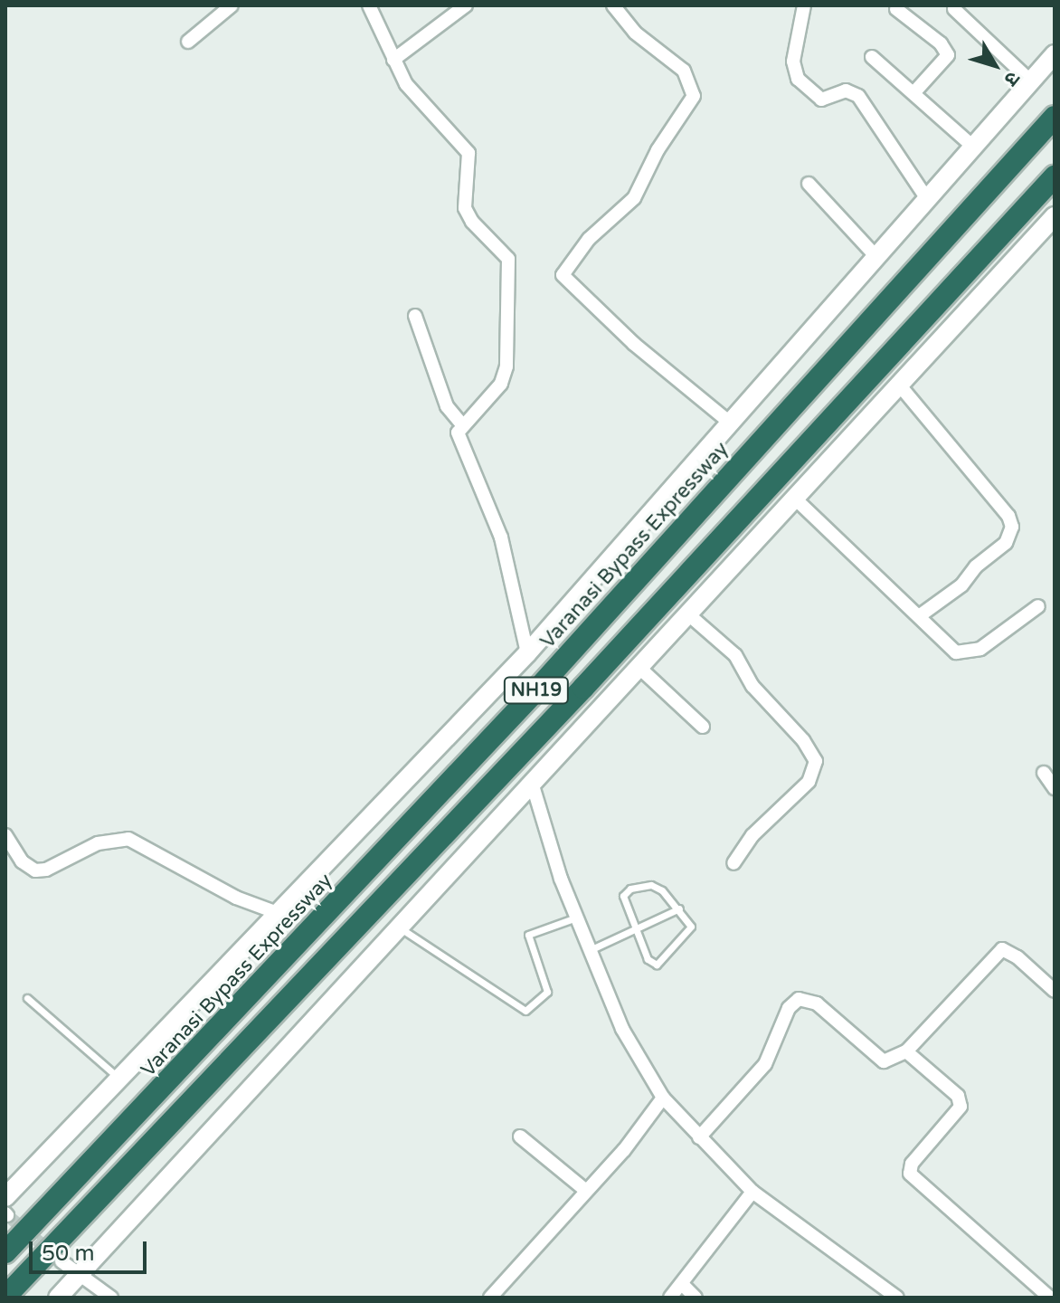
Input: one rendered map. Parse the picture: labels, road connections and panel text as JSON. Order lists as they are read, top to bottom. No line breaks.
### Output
{"streets":{"highway":["Varanasi Bypass Expressway","NH19"]},"scale_bar":"50 m","north":"bottom right"}
